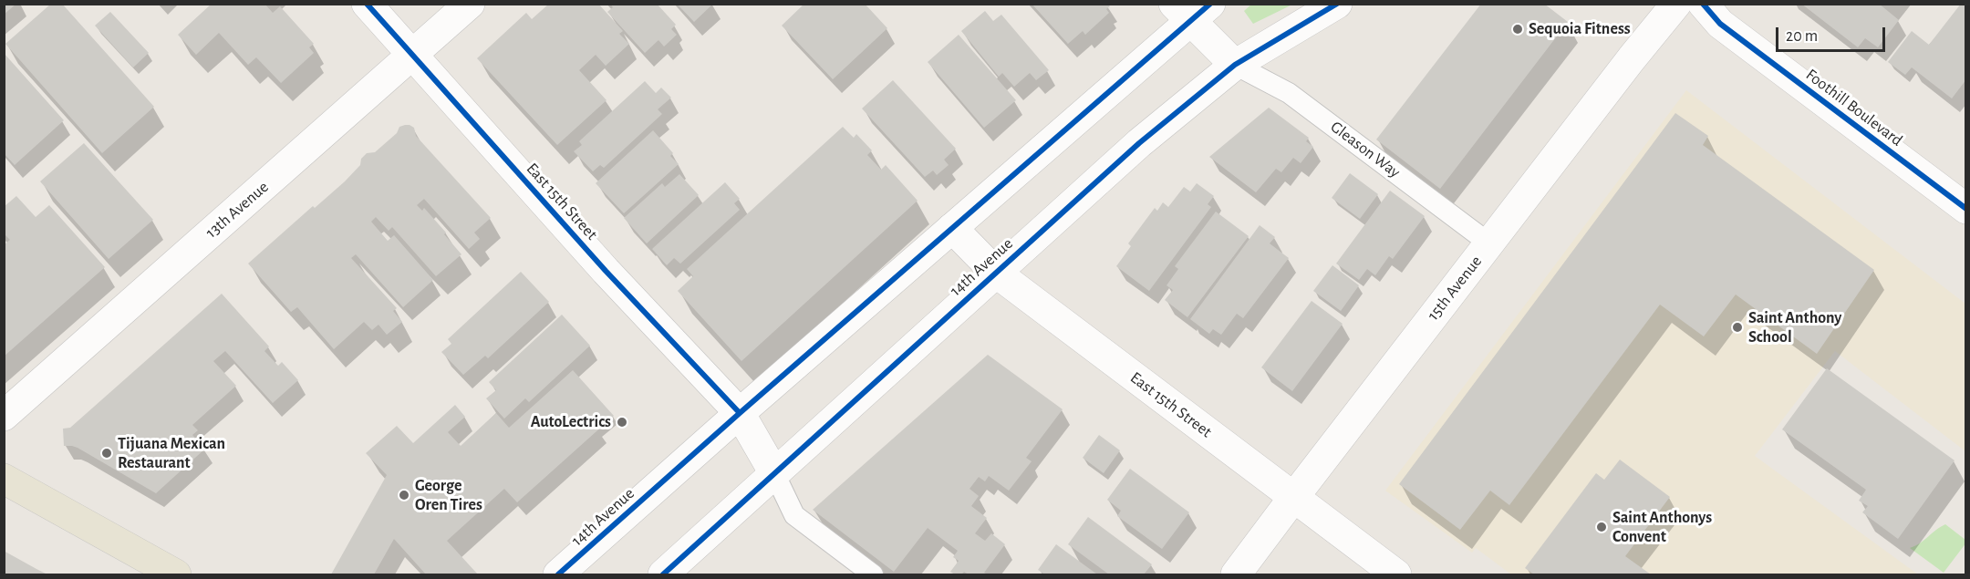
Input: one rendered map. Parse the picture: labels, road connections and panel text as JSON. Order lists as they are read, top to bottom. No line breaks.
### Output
{"streets":{"main road":["Foothill Boulevard","East 15th Street","13th Avenue","14th Avenue","15th Avenue"],"lane":["Gleason Way"]},"crossings":[["Gleason Way","14th Avenue"],["Gleason Way","15th Avenue"],["East 15th Street","13th Avenue"],["East 15th Street","14th Avenue"],["East 15th Street","15th Avenue"]],"places":["Sequoia Fitness","Saint Anthony School","AutoLectrics","Tijuana Mexican Restaurant","George Oren Tires","Saint Anthonys Convent"],"scale_bar":"20 m"}
